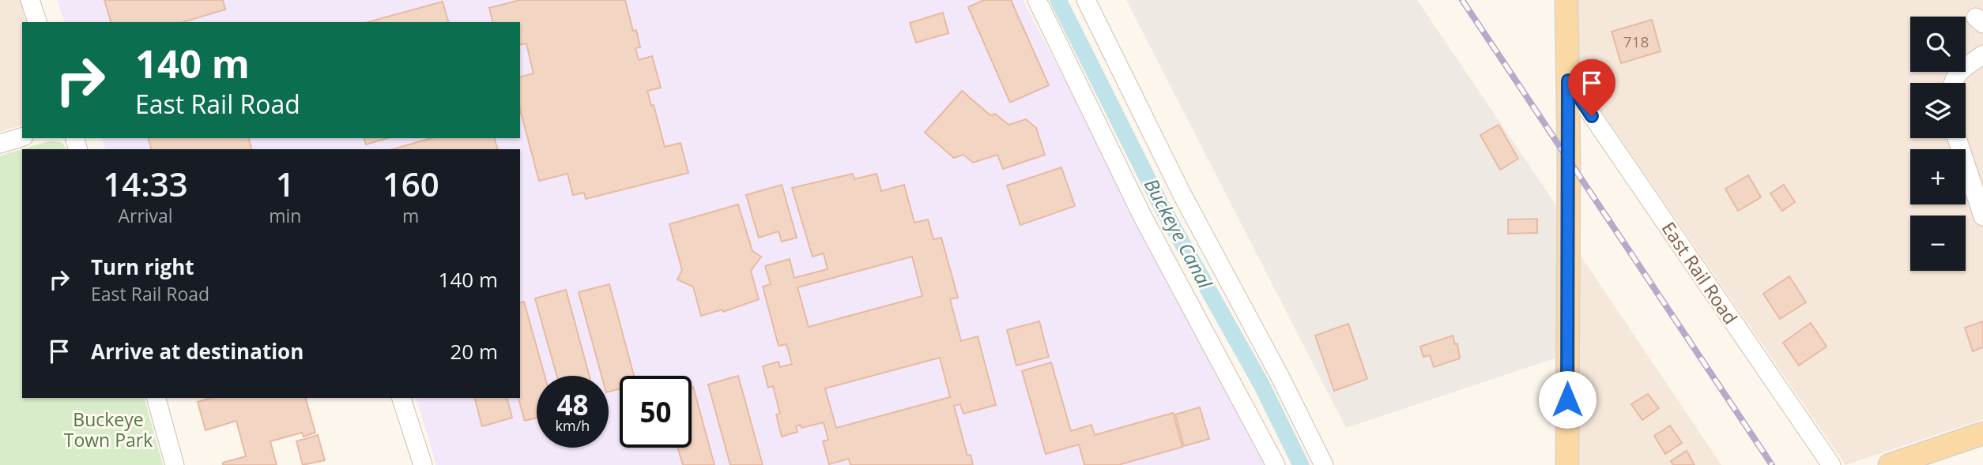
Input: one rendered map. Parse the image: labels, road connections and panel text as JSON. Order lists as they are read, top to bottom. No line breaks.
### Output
{"streets":{"street":["East Rail Road"]},"water":["Buckeye Canal"],"parks":["Buckeye Town Park"],"house_numbers":["718"],"page":{"map_buttons":["+","−"],"turn":["140 m","East Rail Road"],"eta":["14:33","Arrival","1","min","160","m"],"list":[{"name":"Turn right","note":"East Rail Road","value":"140 m"},{"name":"Arrive at destination","value":"20 m"}],"speed":"48 km/h","limit":"50"}}
